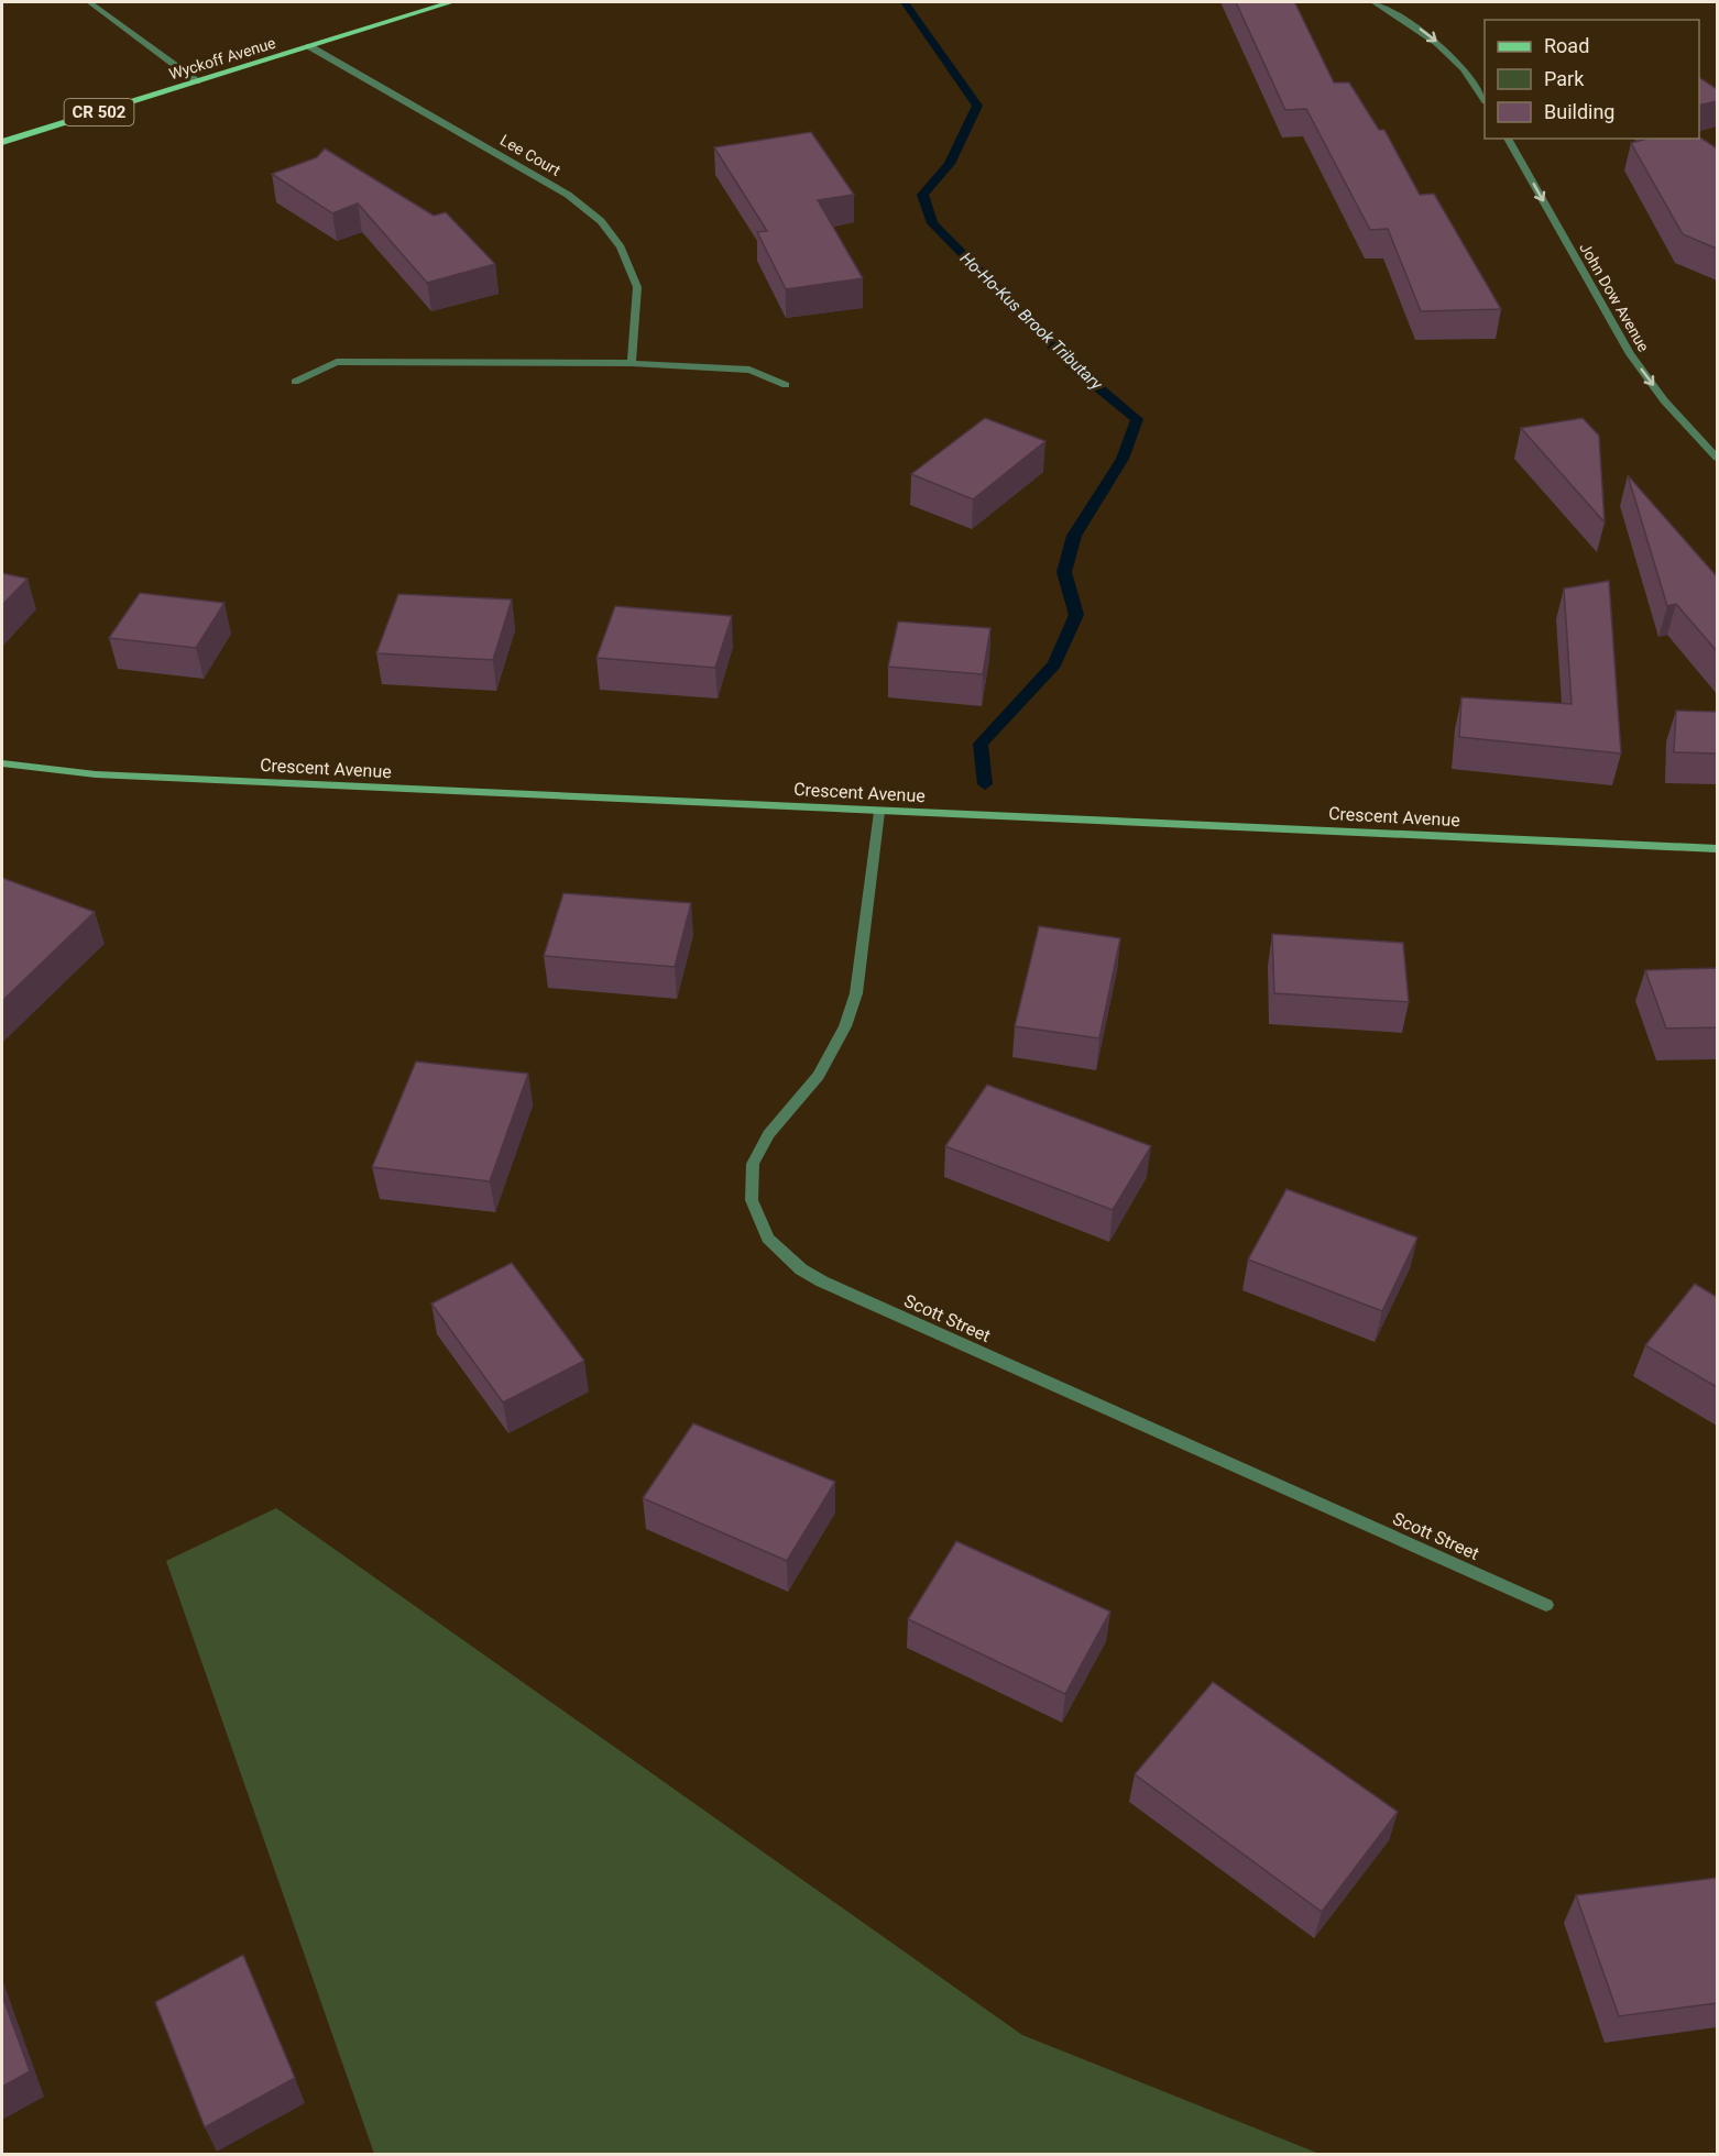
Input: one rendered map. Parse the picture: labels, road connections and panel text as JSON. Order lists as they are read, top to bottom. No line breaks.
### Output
{"streets":{"main road":["Wyckoff Avenue","CR 502","Crescent Avenue"],"street":["Lee Court","John Dow Avenue","Scott Street"]},"crossings":[["Wyckoff Avenue","Lee Court"],["Crescent Avenue","Scott Street"]],"one_way":["John Dow Avenue"],"water":["Ho-Ho-Kus Brook Tributary"],"legend":["Road","Park","Building"]}
